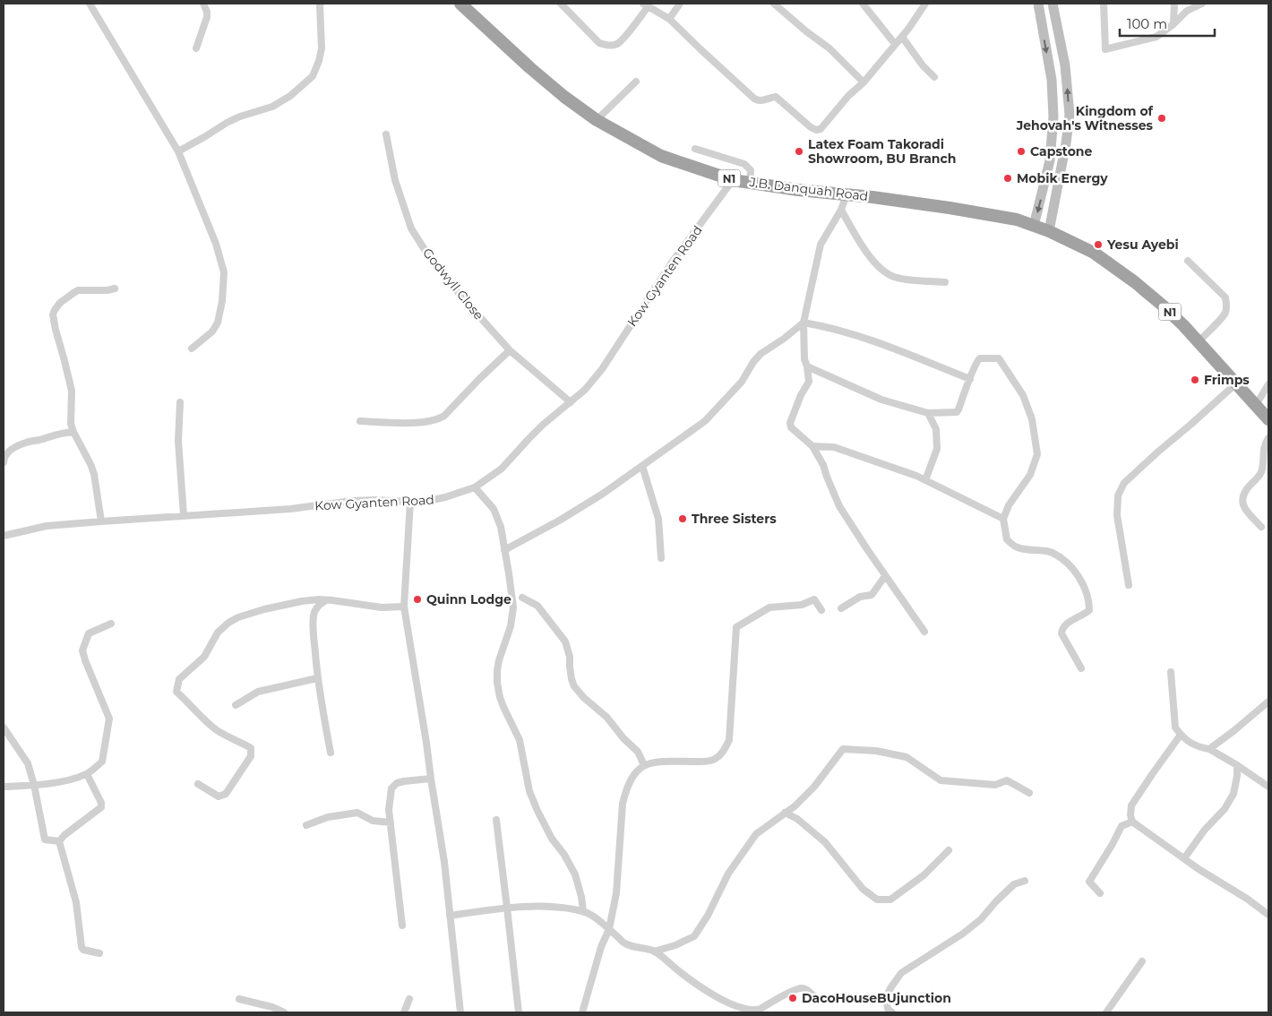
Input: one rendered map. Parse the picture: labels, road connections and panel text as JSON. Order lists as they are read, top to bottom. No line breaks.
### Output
{"streets":{"highway":["N1","J.B. Danquah Road"],"street":["Kow Gyanten Road","Godwyll Close"]},"crossings":[["N1","J.B. Danquah Road"],["J.B. Danquah Road","Kow Gyanten Road"],["Kow Gyanten Road","Godwyll Close"]],"places":["Kingdom of Jehovah's Witnesses","Latex Foam Takoradi Showroom, BU Branch","Capstone","Mobik Energy","Yesu Ayebi","Frimps","Three Sisters","Quinn Lodge","DacoHouseBUjunction"],"scale_bar":"100 m"}
